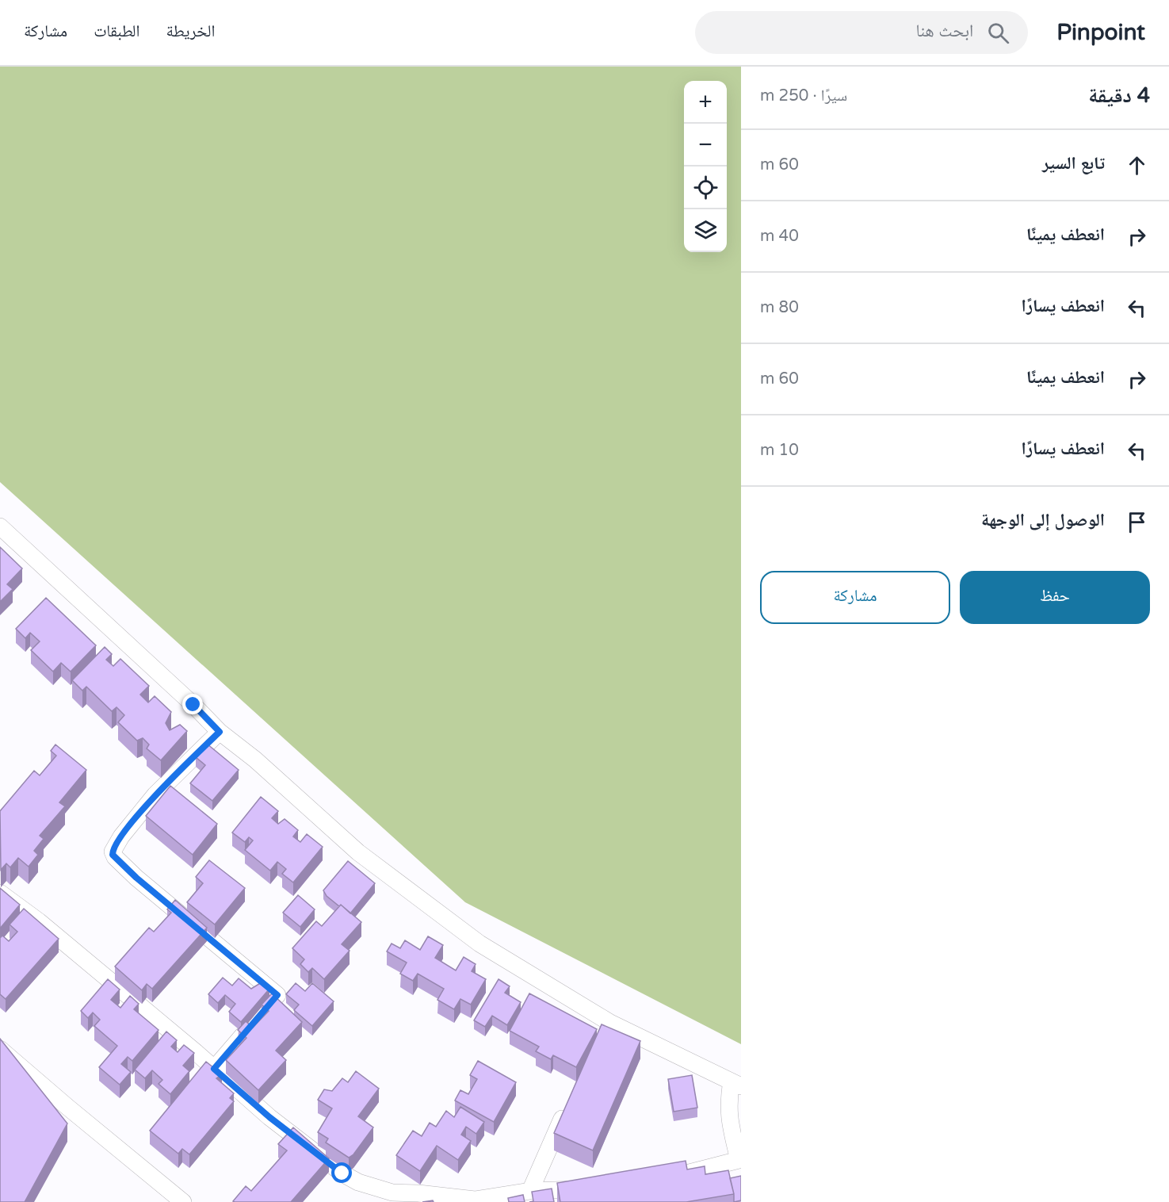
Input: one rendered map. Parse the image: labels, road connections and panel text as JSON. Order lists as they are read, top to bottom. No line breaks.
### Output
{"page":{"header":"Pinpoint","search":"ابحث هنا","nav":["الخريطة","الطبقات","مشاركة"],"heading":["4 دقيقة","سيرًا · 250 m"],"map_buttons":["+","−"],"list":[["تابع السير","60 m"],["انعطف يمينًا","40 m"],["انعطف يسارًا","80 m"],["انعطف يمينًا","60 m"],["انعطف يسارًا","10 m"],"الوصول إلى الوجهة"],"buttons":["حفظ","مشاركة"]}}
